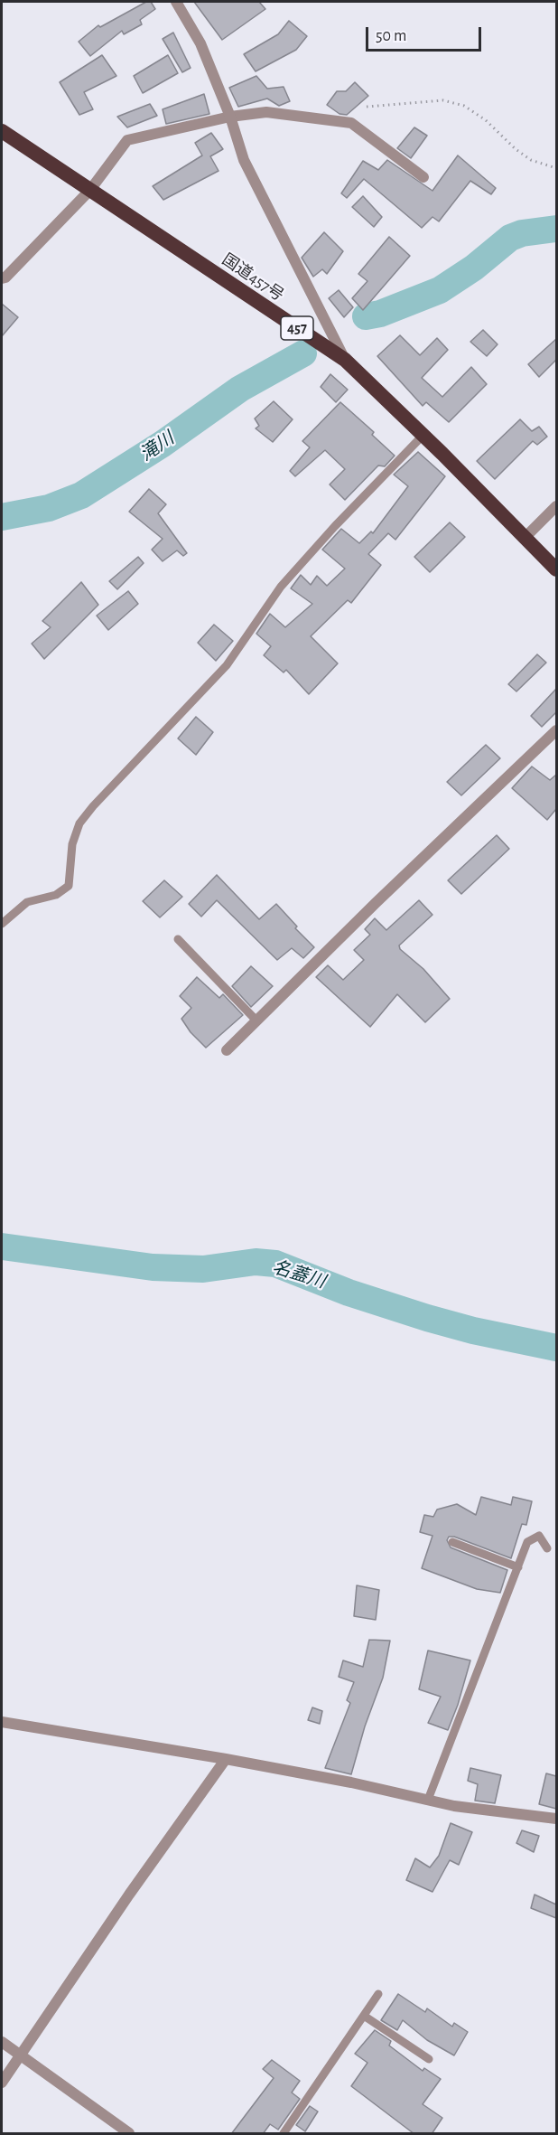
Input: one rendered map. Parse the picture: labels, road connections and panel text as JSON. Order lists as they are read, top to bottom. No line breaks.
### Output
{"streets":{"highway":["国道457号","457"]},"water":["滝川","名蓋川"],"scale_bar":"50 m"}
